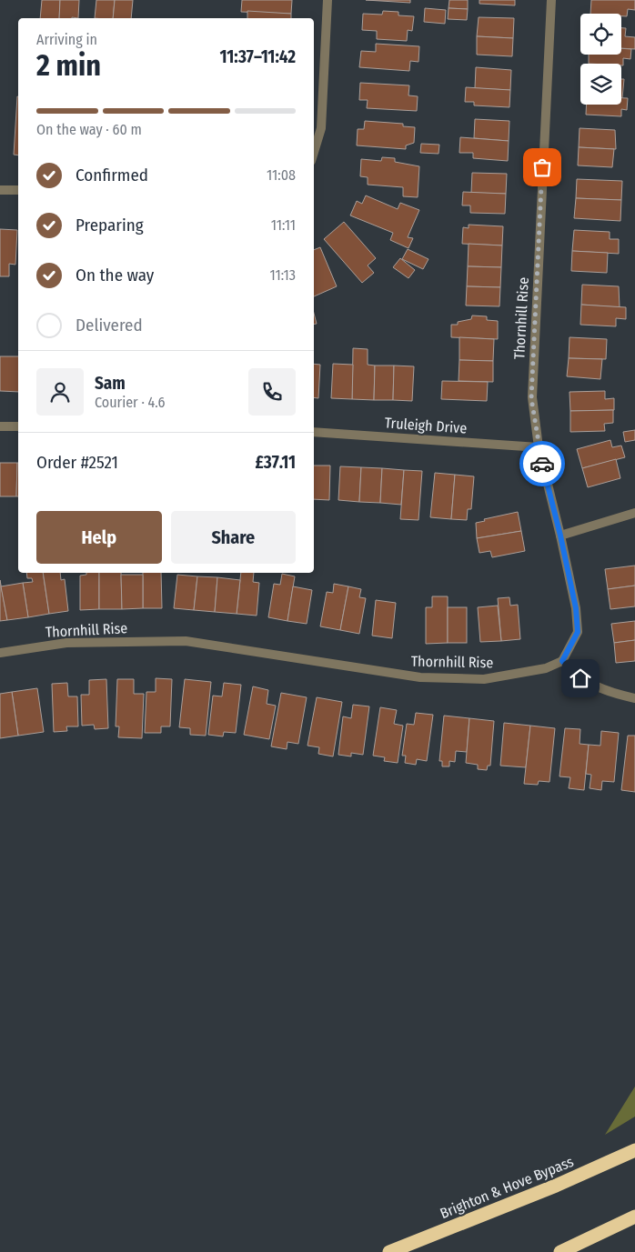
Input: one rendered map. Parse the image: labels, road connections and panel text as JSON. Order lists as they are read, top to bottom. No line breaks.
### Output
{"streets":{"highway":["Brighton & Hove Bypass"],"street":["Thornhill Rise","Truleigh Drive"]},"crossings":[["Thornhill Rise","Truleigh Drive"]],"page":{"heading":["2 min","Arriving in","11:37–11:42"],"panel":["Sam","Courier · 4.6","Order #2521","£37.11"],"bar":"On the way · 60 m","list":[["Confirmed","11:08"],["Preparing","11:11"],["On the way","11:13"],"Delivered"],"buttons":["Help","Share"]}}
